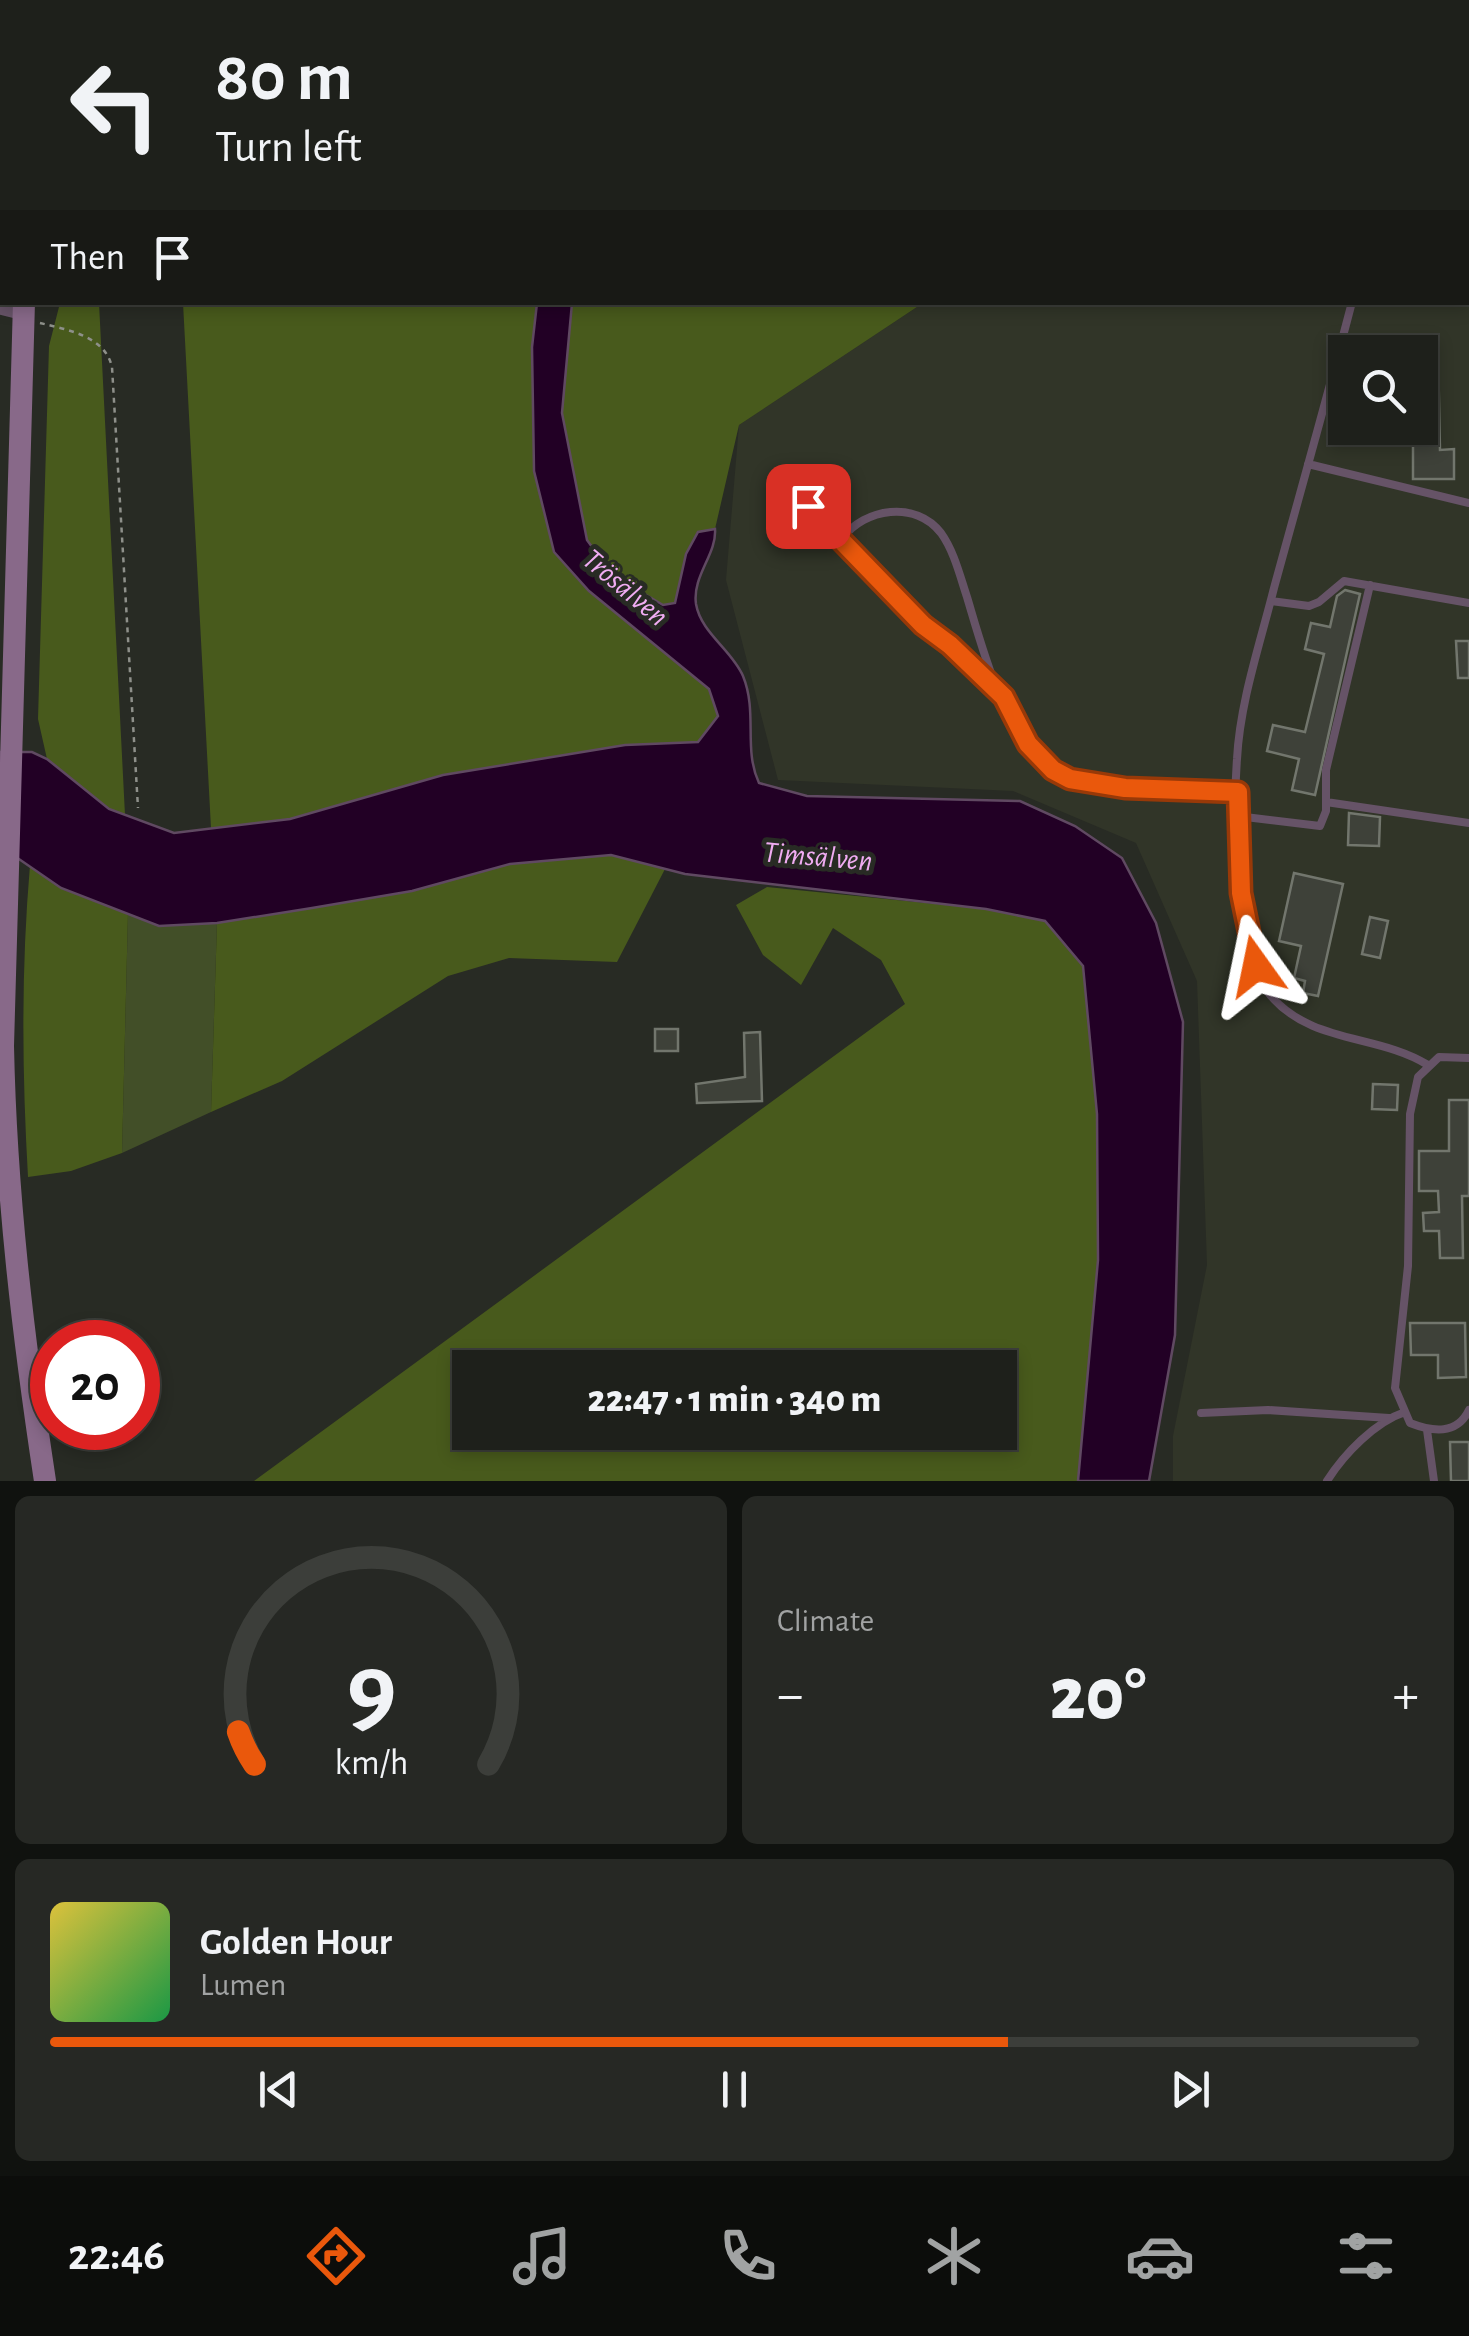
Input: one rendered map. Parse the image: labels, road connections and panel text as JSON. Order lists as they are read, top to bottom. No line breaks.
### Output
{"water":["Trösälven","Timsälven"],"page":{"turn":["80 m","Turn left"],"then":"Then","limit":"20","trip":"22:47 · 1 min · 340 m","tile":"Climate","heat":["−","20°","+"],"song":["Golden Hour","Lumen"],"tabs":"22:46","gauge":["9","km/h"]}}
